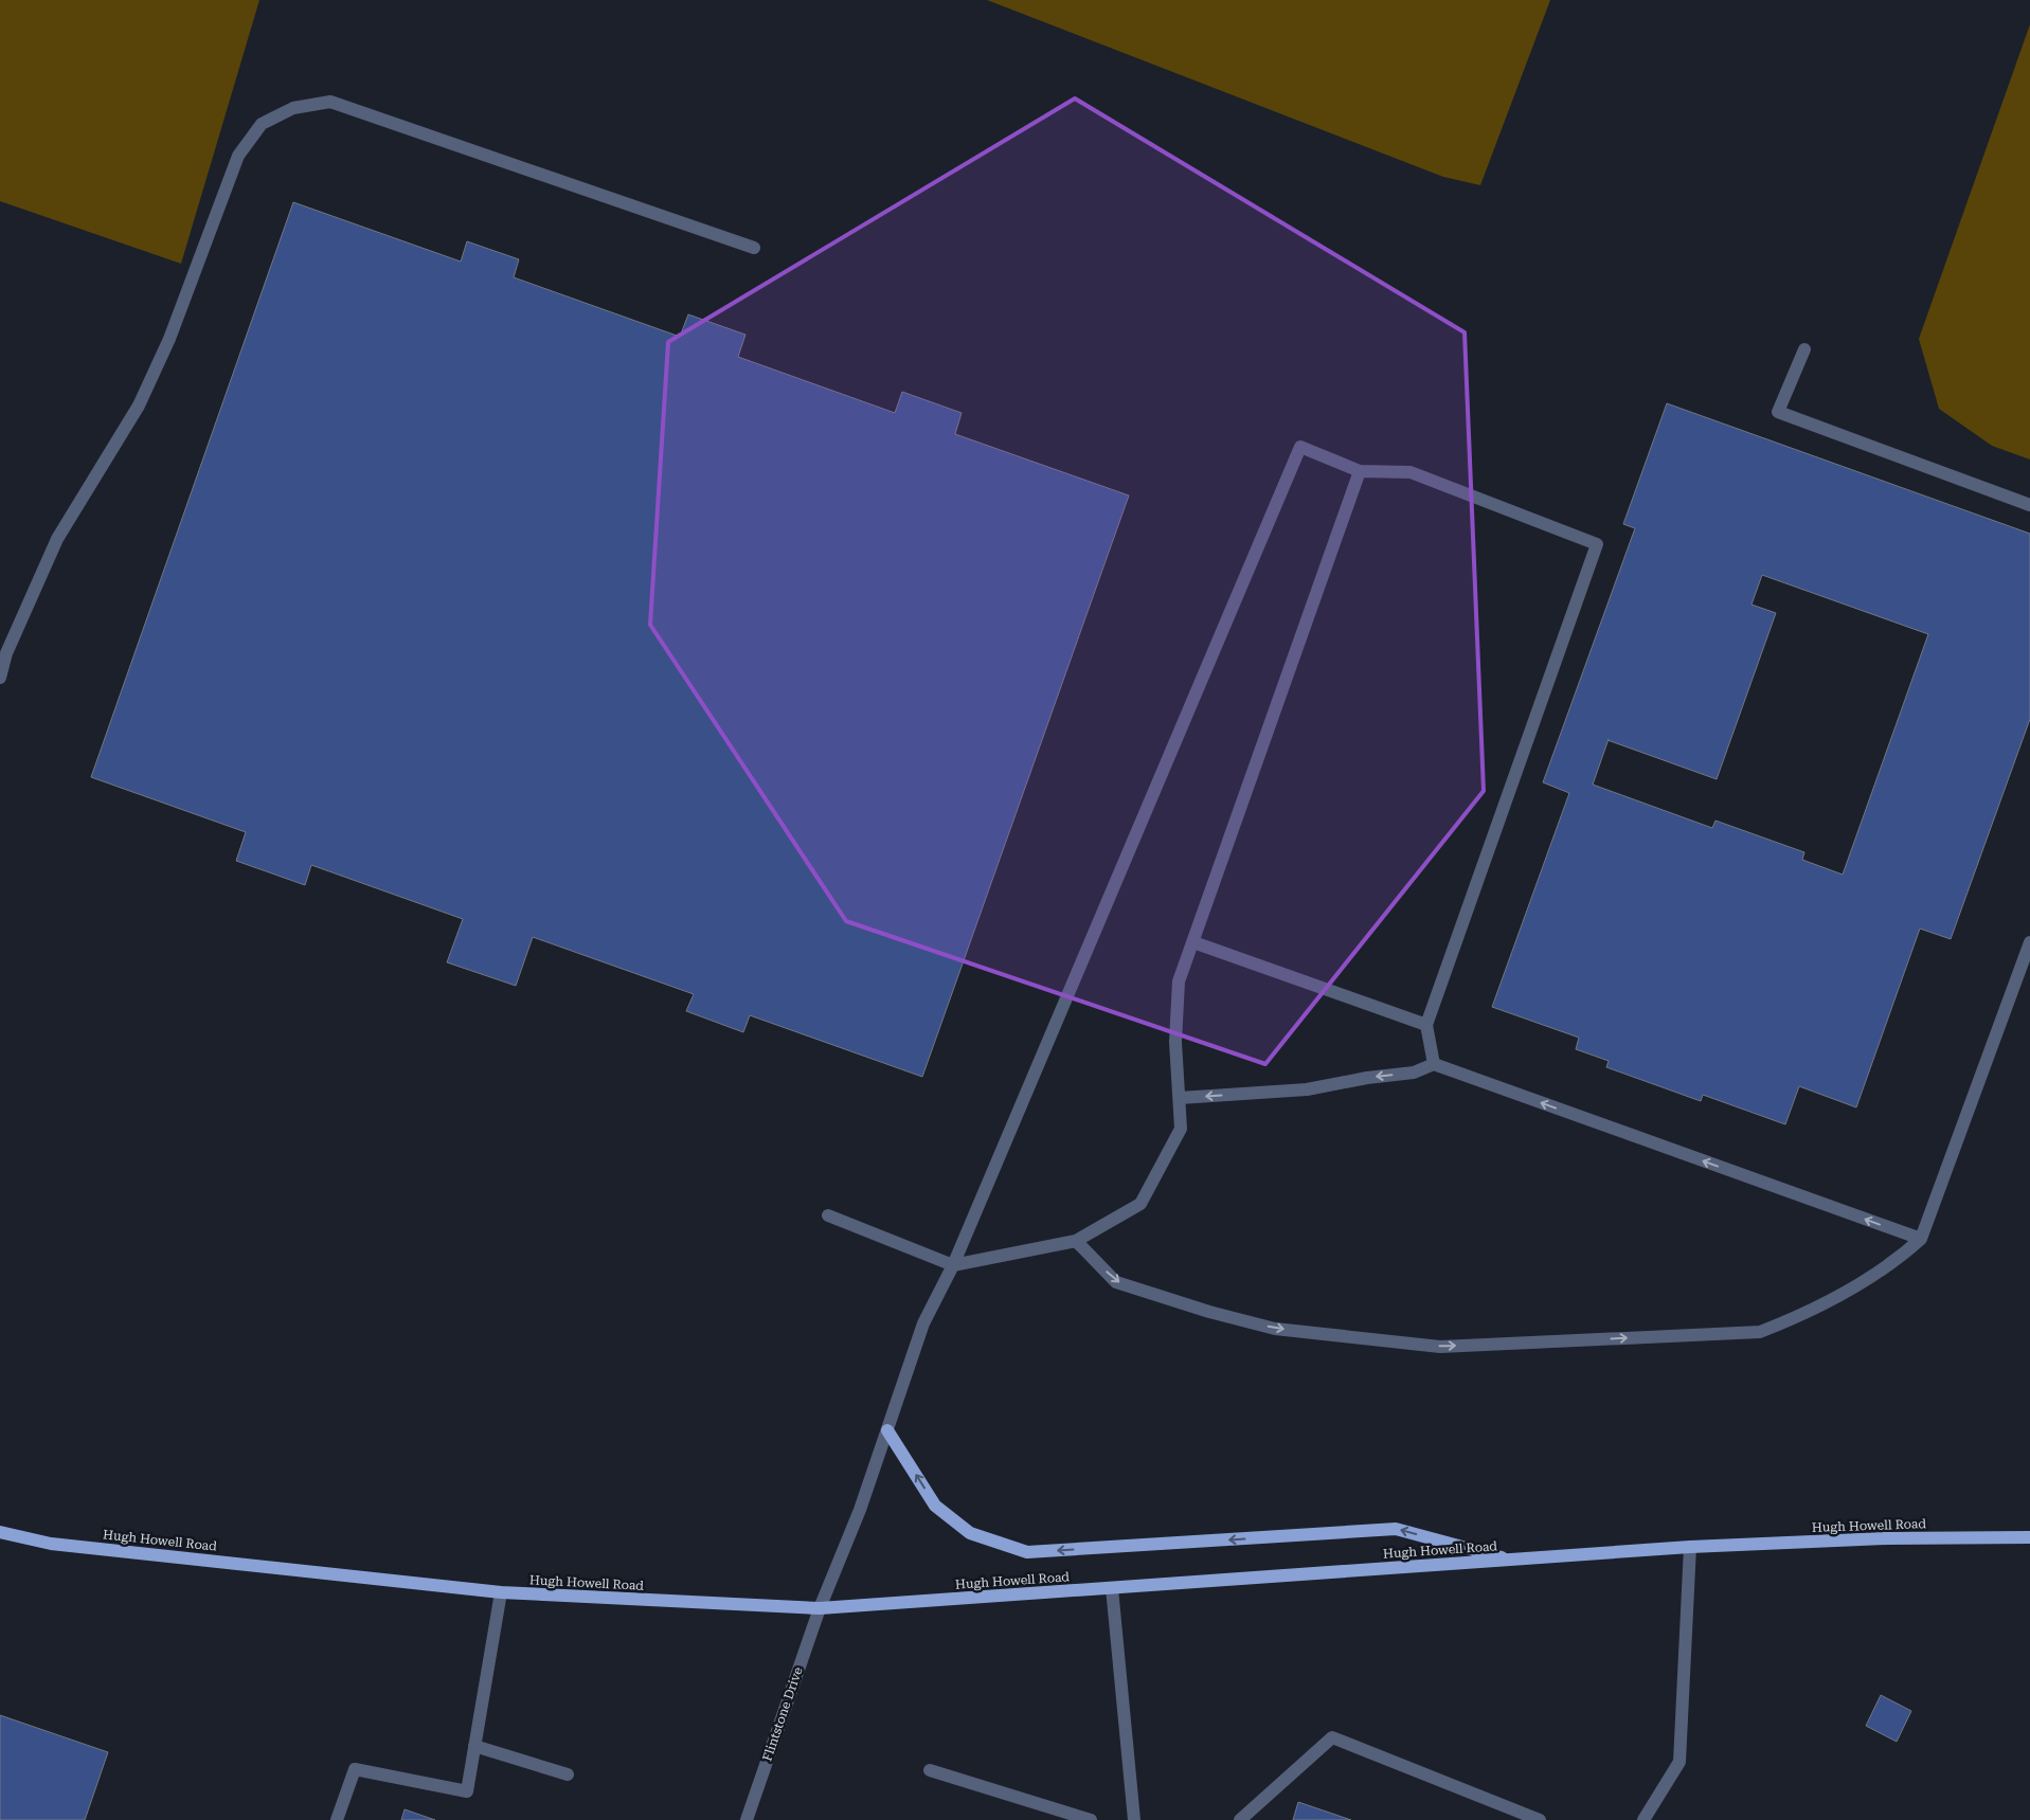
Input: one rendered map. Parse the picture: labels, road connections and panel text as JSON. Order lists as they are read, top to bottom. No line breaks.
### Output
{"streets":{"main road":["Hugh Howell Road"],"street":["Flintstone Drive"]},"crossings":[["Hugh Howell Road","Flintstone Drive"]]}
